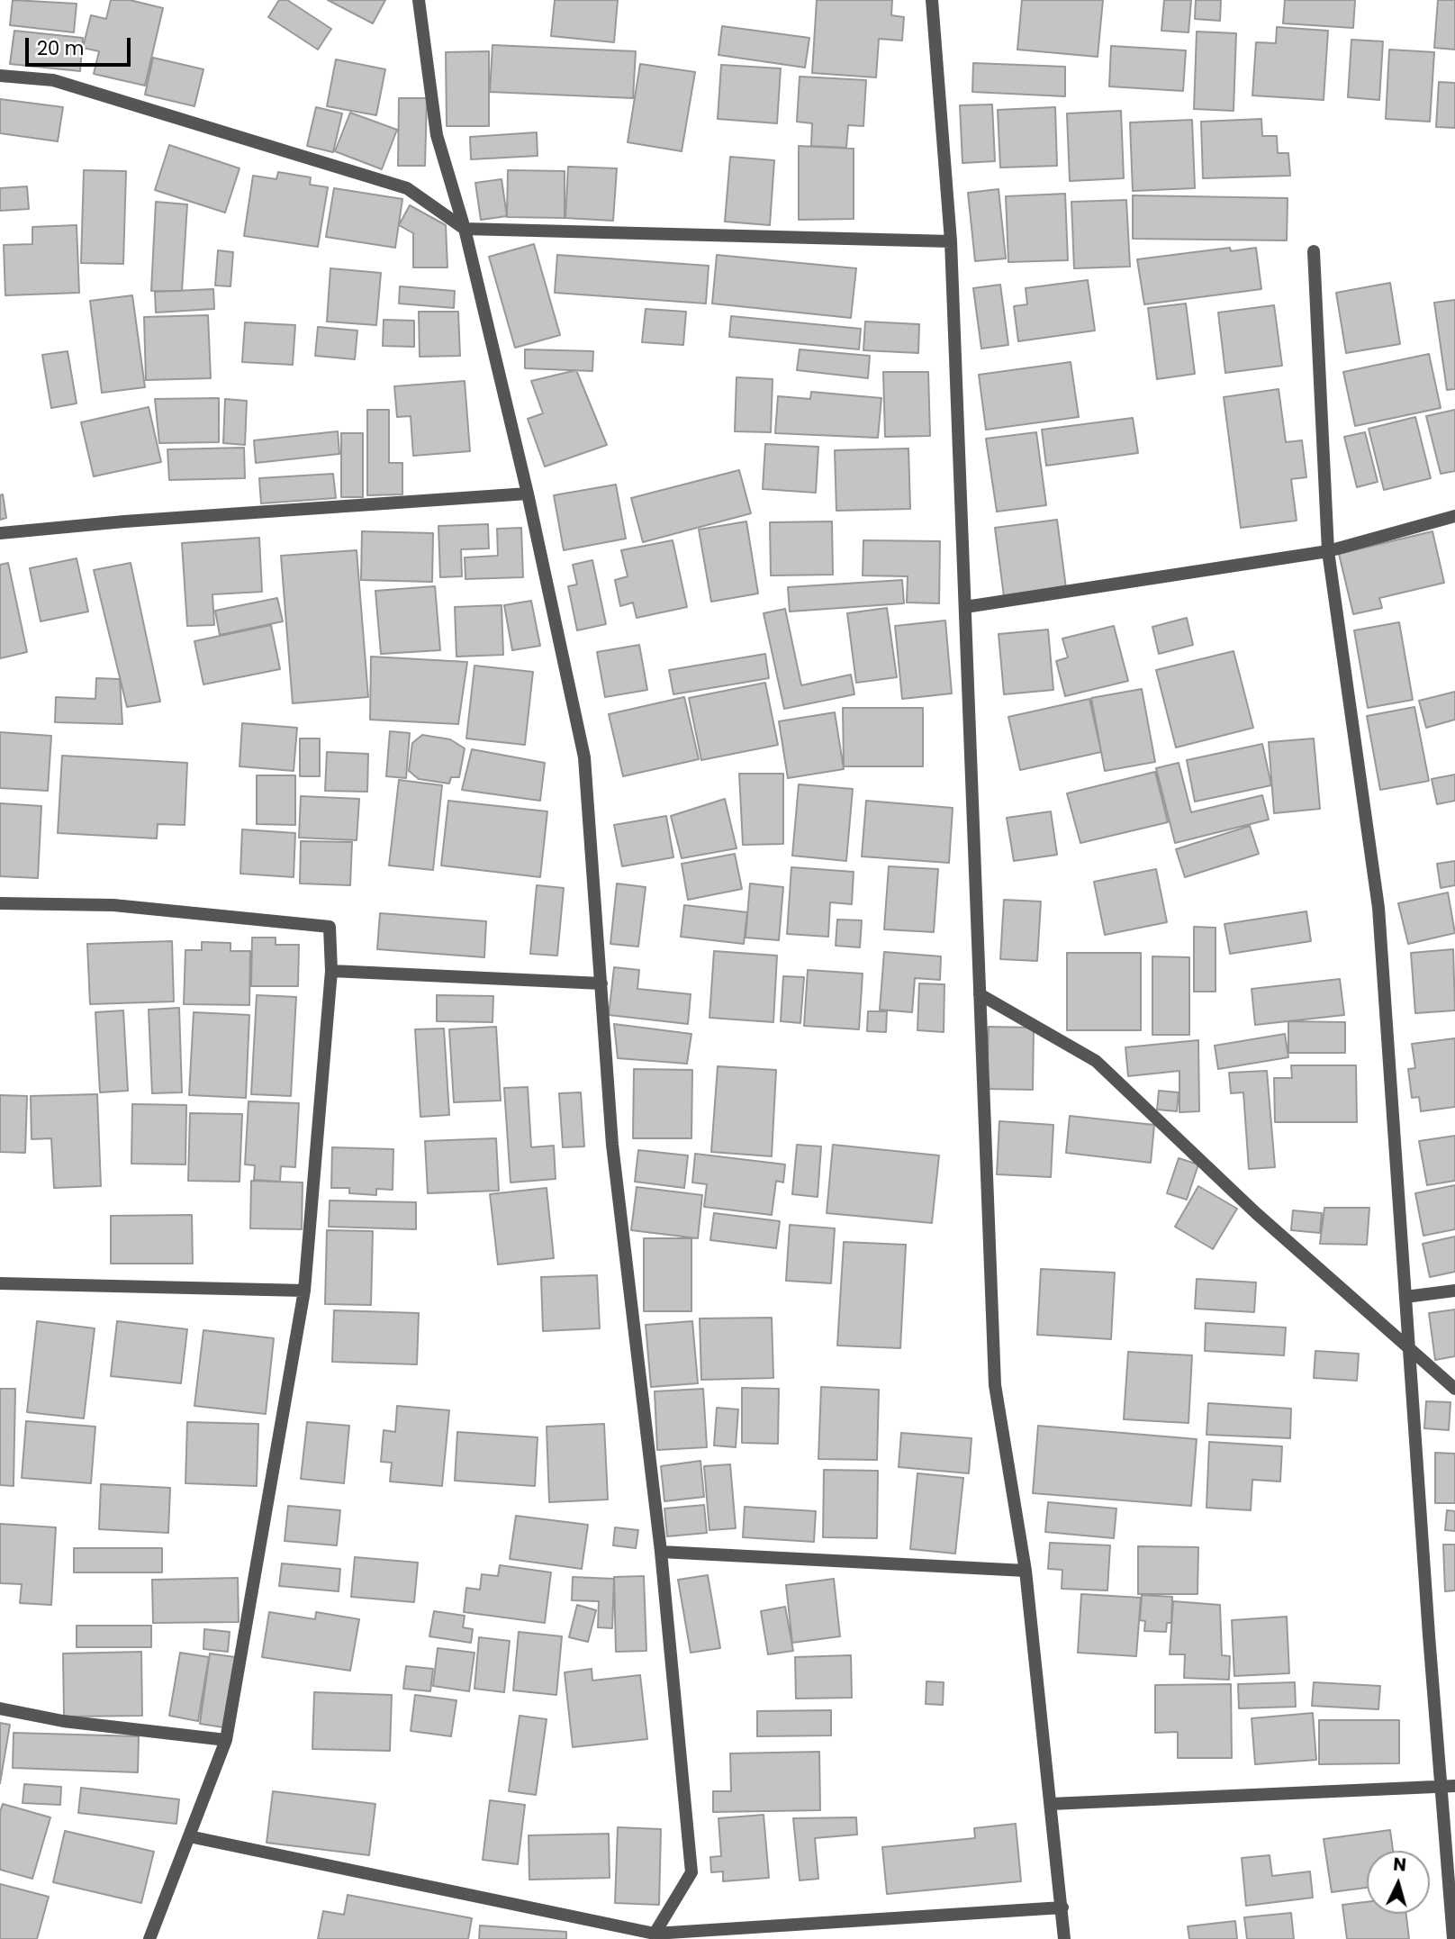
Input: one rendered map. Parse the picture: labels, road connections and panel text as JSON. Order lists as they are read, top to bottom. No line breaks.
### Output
{"scale_bar":"20 m","north":"top"}
